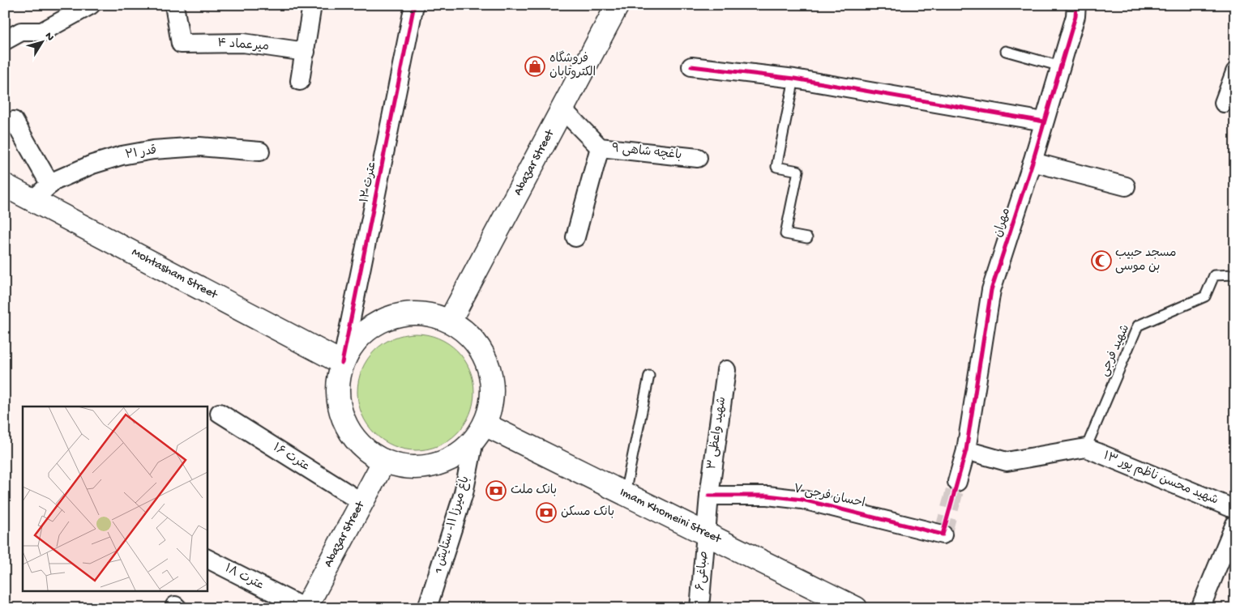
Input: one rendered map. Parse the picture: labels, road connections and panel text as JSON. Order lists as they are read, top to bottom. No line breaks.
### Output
{"streets":{"main road":["Abazar Street","Mohtasham Street","Imam Khomeini Street"],"street":["میرعماد ۴","باغچه شاهی ۹","قدر ۲۱","عترت ۱۲","مهران","شهید واعظی ۳","عترت ۱۶","شهید محسن ناظم پور ۱۳","احسان فرجی ۷","باغ میرزا ۱۱- ستایش 1","صباغی۶","عترت ۱۸"],"lane":["شهید فرجی"]},"crossings":[["باغچه شاهی ۹","Abazar Street"],["قدر ۲۱","Mohtasham Street"],["Abazar Street","عترت ۱۶"],["Abazar Street","عترت ۱۸"],["عترت ۱۲","Mohtasham Street"],["شهید فرجی","شهید محسن ناظم پور ۱۳"],["شهید واعظی ۳","احسان فرجی ۷"],["Imam Khomeini Street","باغ میرزا ۱۱- ستایش 1"],["Imam Khomeini Street","صباغی۶"]],"places":{"shop":["فروشگاه الکتروتابان"],"mosque":["مسجد حبیب بن موسی"],"bank":["بانک ملت","بانک مسکن"]},"north":"top right"}
